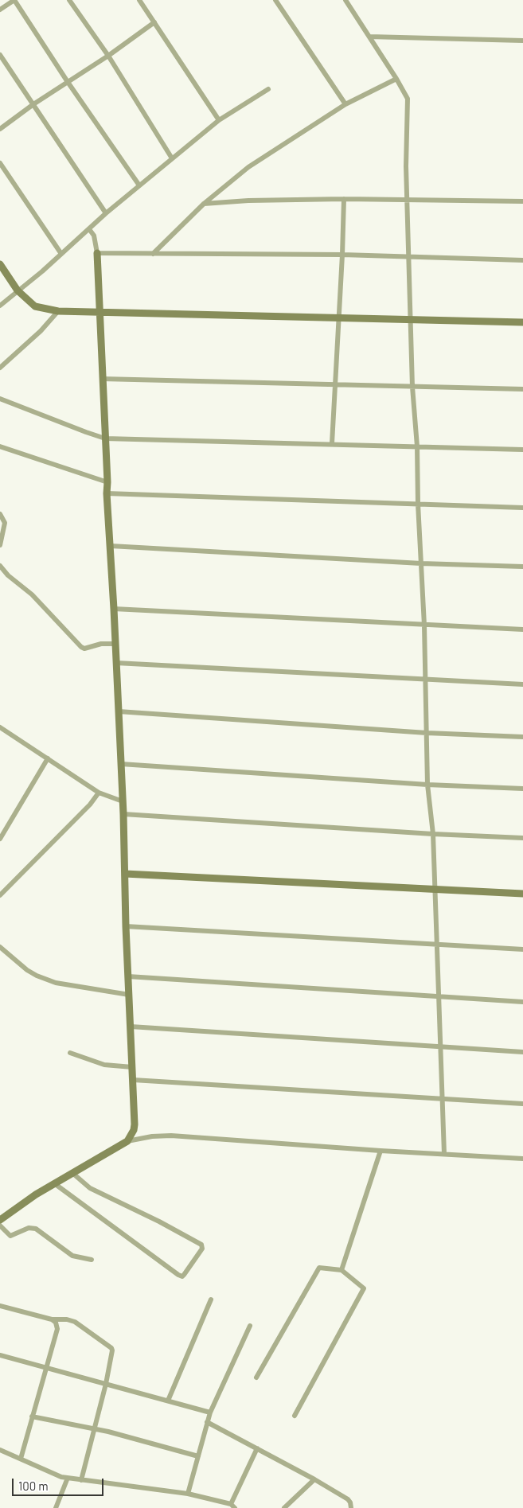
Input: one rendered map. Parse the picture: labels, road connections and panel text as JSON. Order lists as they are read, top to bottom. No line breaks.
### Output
{"scale_bar":"100 m"}
